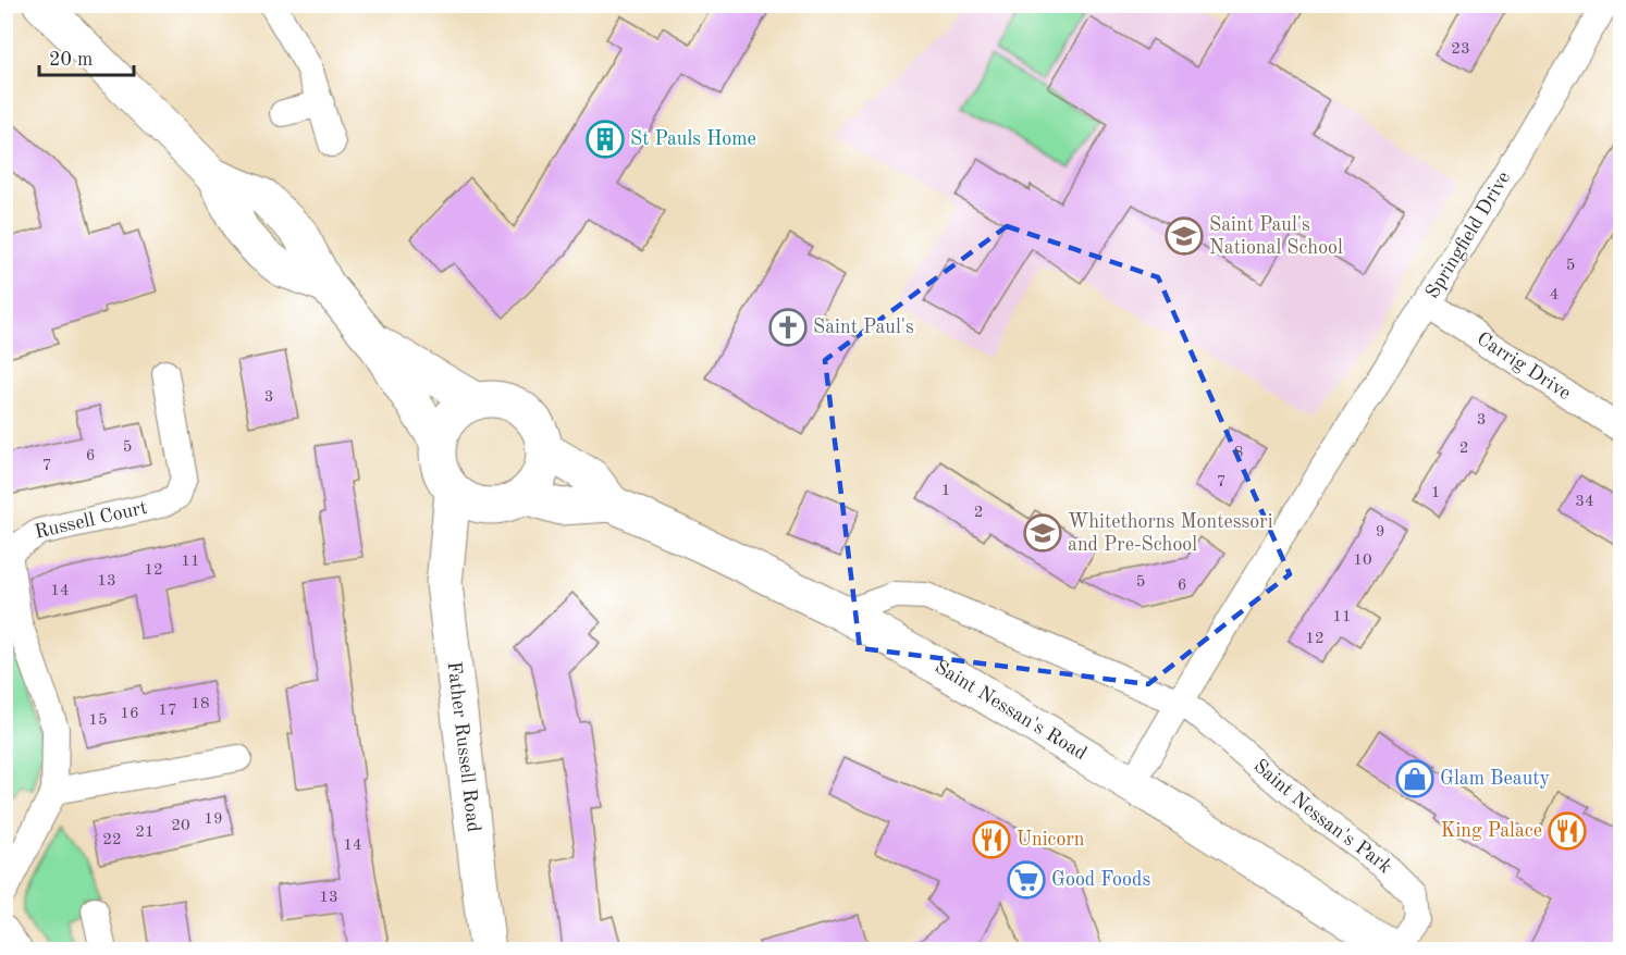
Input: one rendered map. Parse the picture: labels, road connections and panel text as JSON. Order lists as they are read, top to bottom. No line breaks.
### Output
{"streets":{"main road":["Saint Nessan's Road","Father Russell Road"],"street":["Springfield Drive","Carrig Drive","Russell Court","Saint Nessan's Park"]},"crossings":[["Springfield Drive","Carrig Drive"],["Springfield Drive","Saint Nessan's Park"],["Saint Nessan's Road","Father Russell Road"],["Saint Nessan's Road","Saint Nessan's Park"]],"places":{"building":["St Pauls Home"],"school or university":["Saint Paul's National School","Whitethorns Montessori and Pre-School"],"church":["Saint Paul's"],"shop":["Glam Beauty"],"restaurant":["King Palace","Unicorn"],"supermarket":["Good Foods"]},"house_numbers":["23","5","4","3","3","5","2","8","6","7","7","1","1","34","2","9","10","11","12","13","5","6","14","11","12","18","17","16","15","19","20","21","22","14","13"],"scale_bar":"20 m"}
